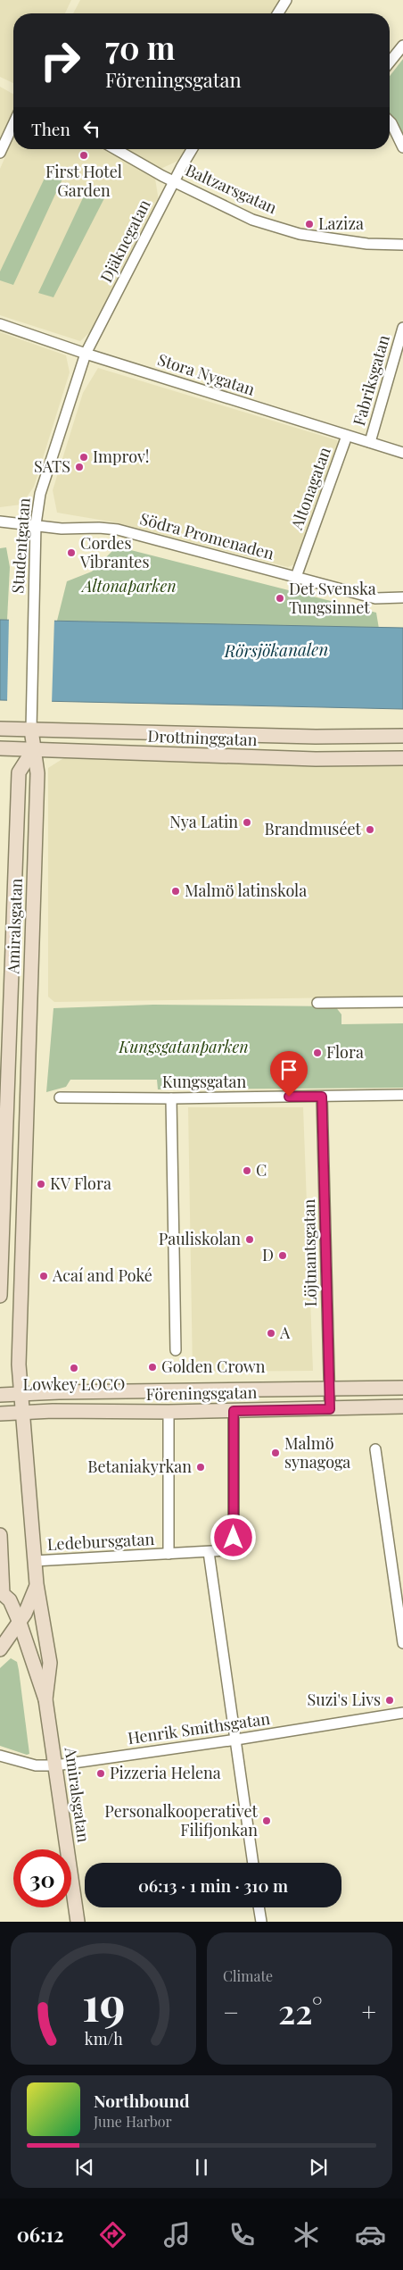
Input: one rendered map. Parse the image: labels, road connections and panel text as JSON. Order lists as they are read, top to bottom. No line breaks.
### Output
{"streets":{"main road":["Drottninggatan","Amiralsgatan","Föreningsgatan"],"street":["Baltzarsgatan","Djäknegatan","Stora Nygatan","Fabriksgatan","Altonagatan","Södra Promenaden","Studentgatan","Kungsgatan","Löjtnantsgatan","Ledebursgatan","Henrik Smithsgatan"]},"crossings":[["Baltzarsgatan","Djäknegatan"],["Djäknegatan","Stora Nygatan"],["Djäknegatan","Studentgatan"],["Stora Nygatan","Fabriksgatan"],["Stora Nygatan","Altonagatan"],["Stora Nygatan","Studentgatan"],["Altonagatan","Södra Promenaden"],["Södra Promenaden","Studentgatan"],["Studentgatan","Amiralsgatan"],["Drottninggatan","Amiralsgatan"],["Amiralsgatan","Föreningsgatan"],["Amiralsgatan","Ledebursgatan"],["Amiralsgatan","Henrik Smithsgatan"],["Kungsgatan","Löjtnantsgatan"],["Löjtnantsgatan","Föreningsgatan"],["Föreningsgatan","Ledebursgatan"]],"water":["Rörsjökanalen"],"parks":["Altonaparken","Kungsgatanparken"],"places":["First Hotel Garden","Laziza","Improv!","SATS","Cordes Vibrantes","Det Svenska Tungsinnet","Nya Latin","Brandmuséet","Malmö latinskola","Flora","C","KV Flora","Pauliskolan","D","Acaí and Poké","A","Golden Crown","Lowkey LOCO","Malmö synagoga","Betaniakyrkan","Suzi's Livs","Pizzeria Helena","Personalkooperativet Filifjonkan"],"page":{"turn":["70 m","Föreningsgatan"],"then":"Then","limit":"30","trip":"06:13 · 1 min · 310 m","tile":"Climate","heat":["−","22°","+"],"song":["Northbound","June Harbor"],"tabs":"06:12","gauge":["19","km/h"]}}
